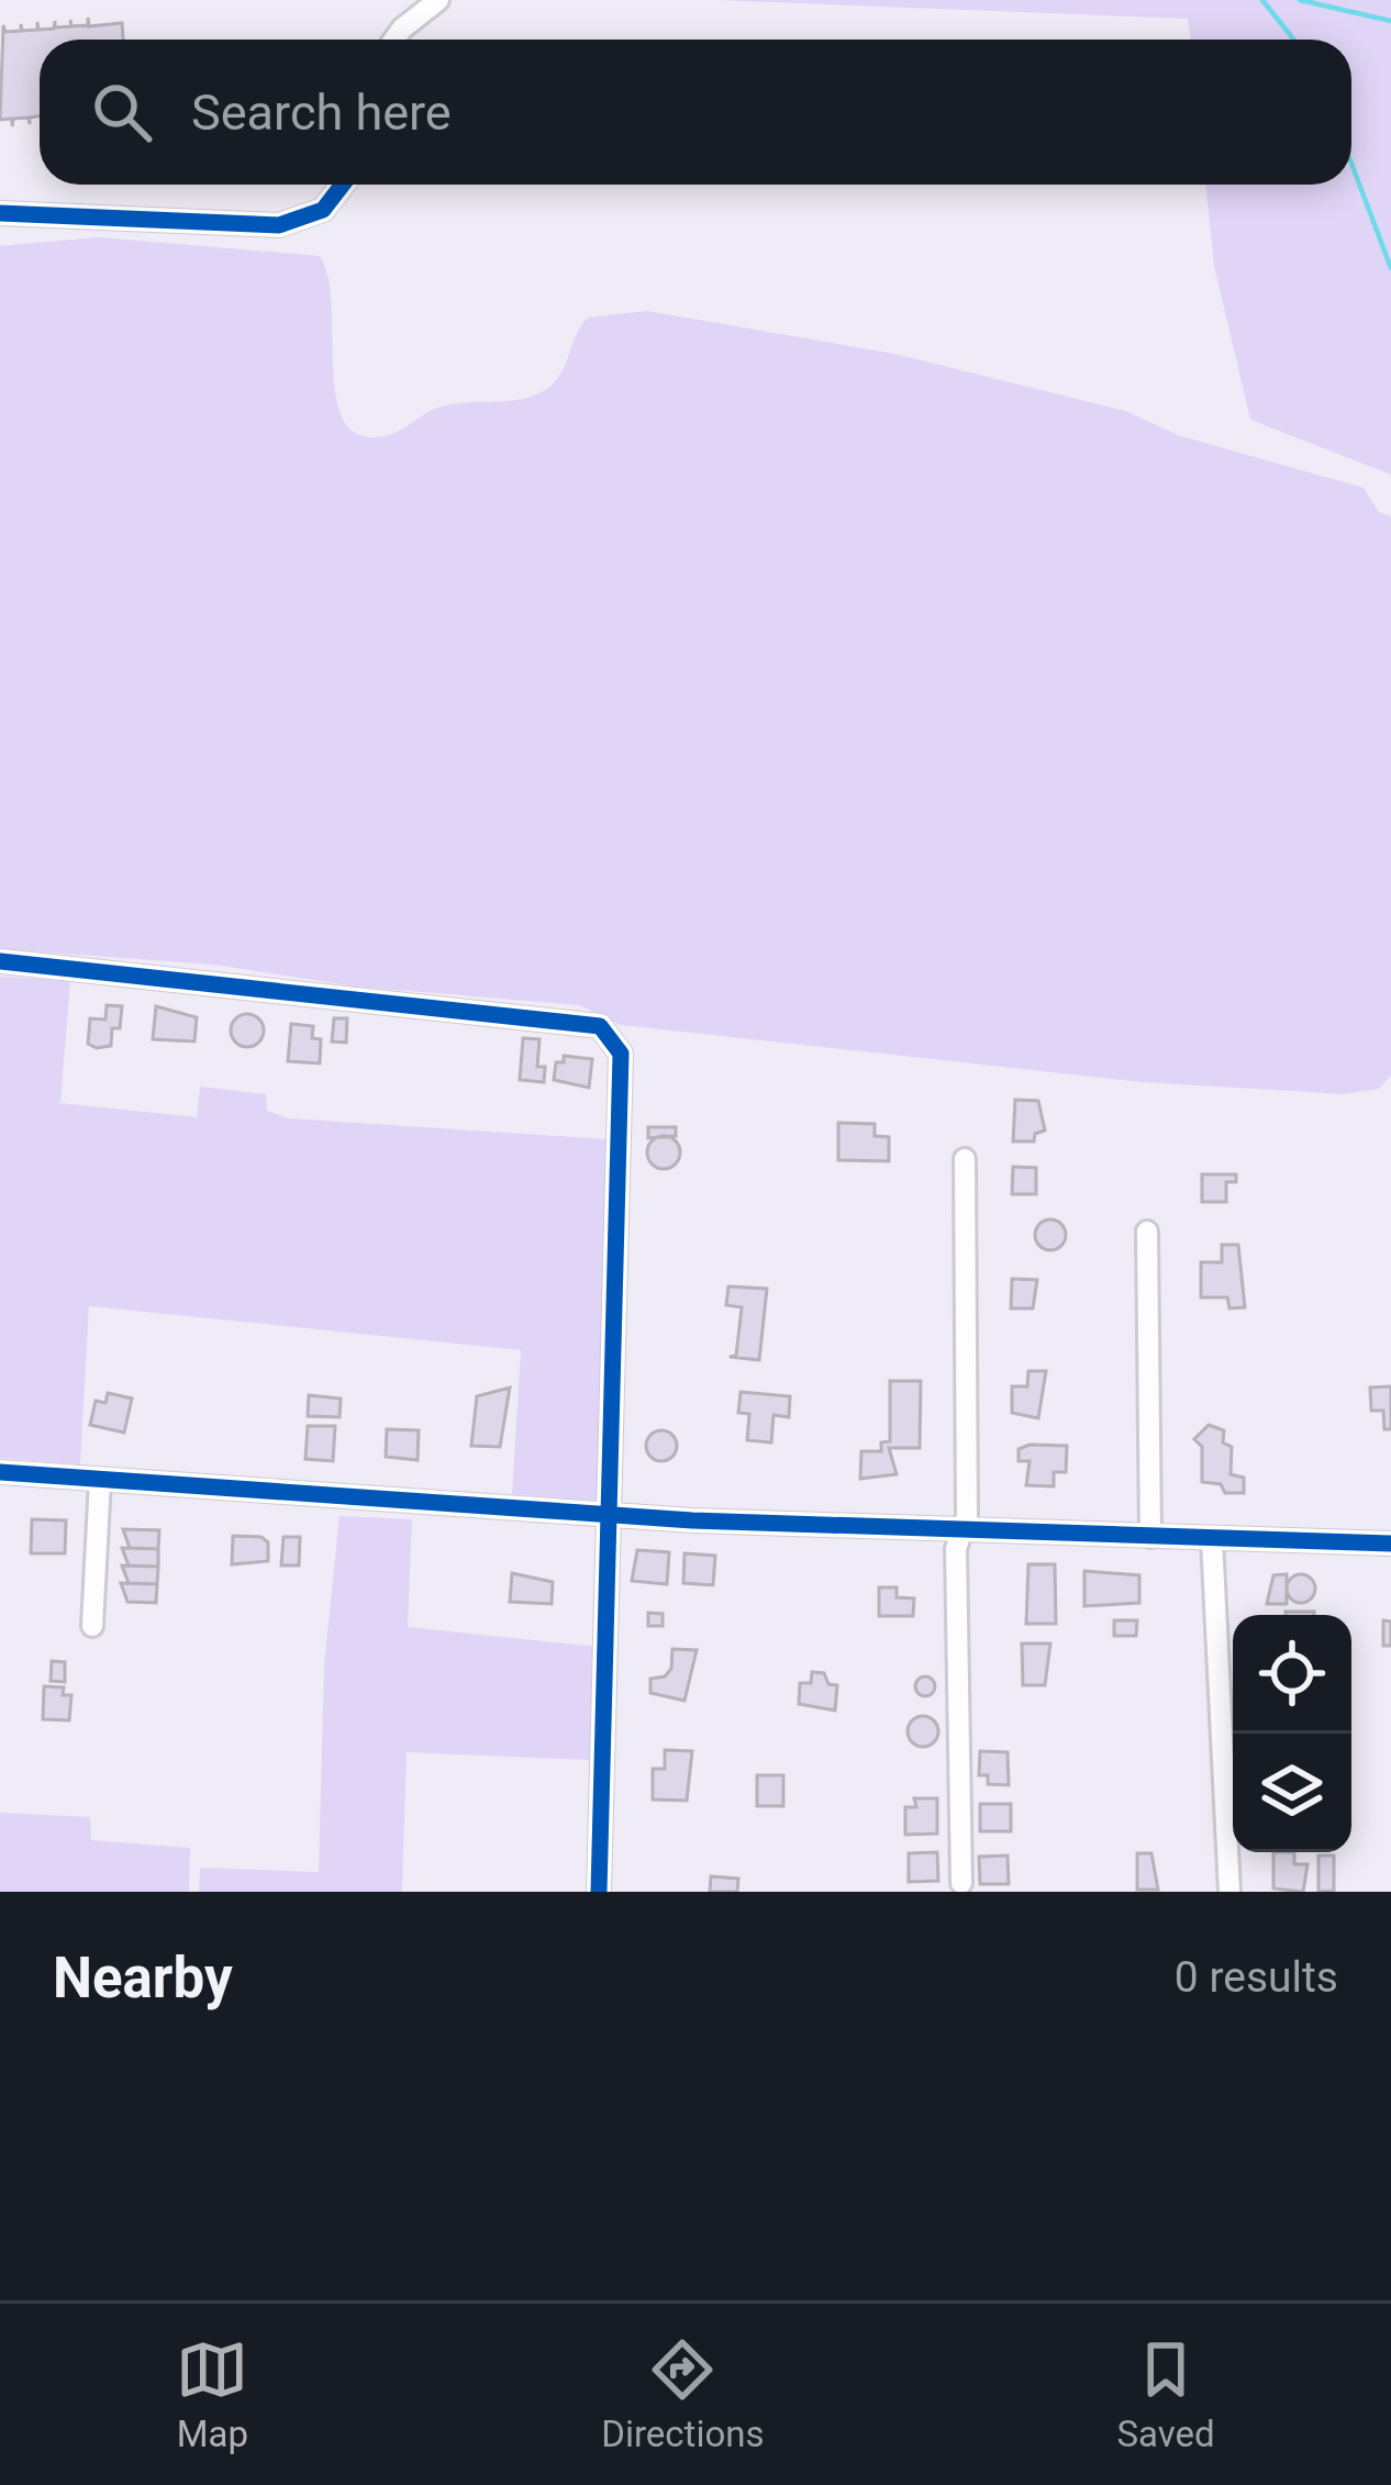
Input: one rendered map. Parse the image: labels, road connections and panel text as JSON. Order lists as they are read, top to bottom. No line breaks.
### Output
{"page":{"search":"Search here","heading":["Nearby","0 results"],"nav":["Map","Directions","Saved"]}}
